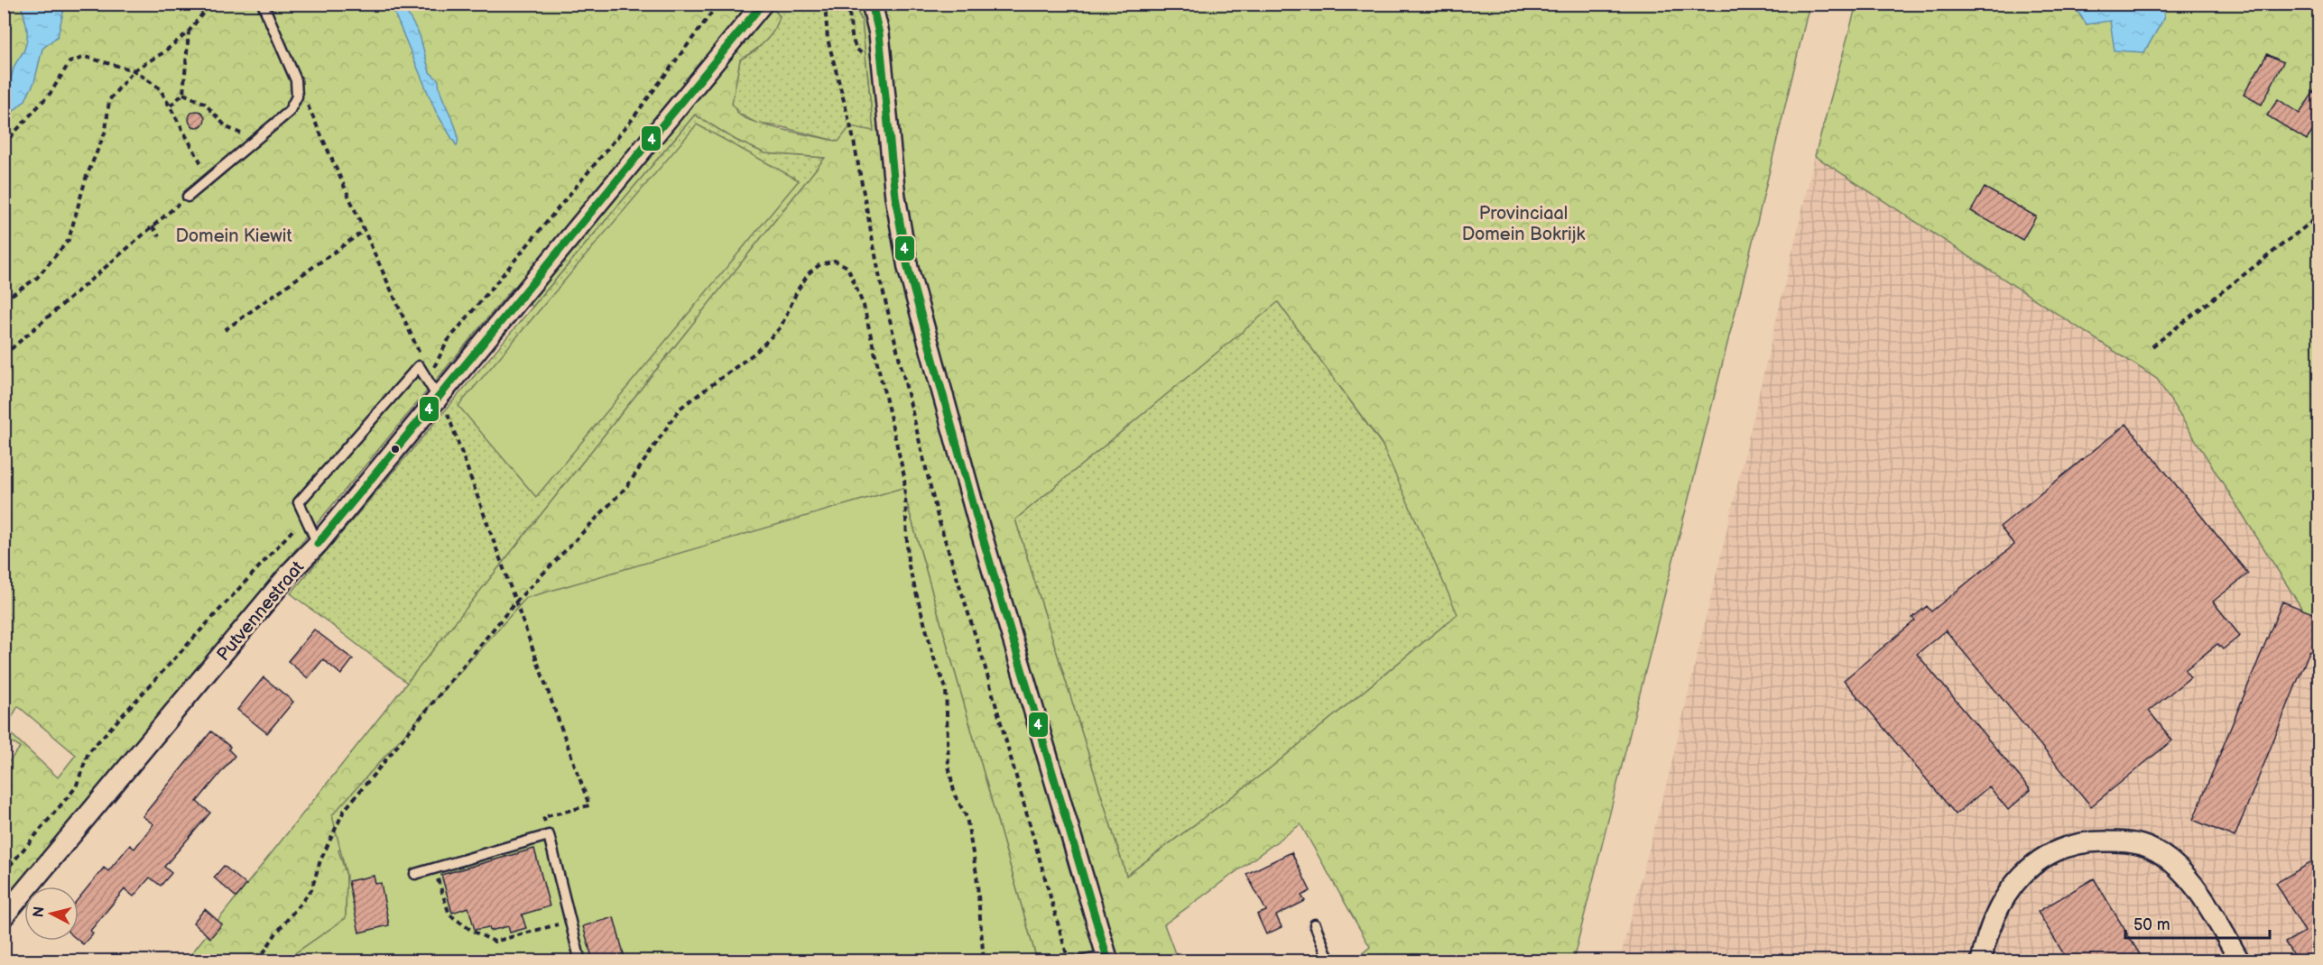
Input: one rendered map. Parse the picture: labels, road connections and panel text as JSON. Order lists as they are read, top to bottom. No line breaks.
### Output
{"streets":{"street":["Putvennestraat"]},"parks":["Provinciaal Domein Bokrijk","Domein Kiewit"],"lines":["transit line 4"],"scale_bar":"50 m","north":"left"}
